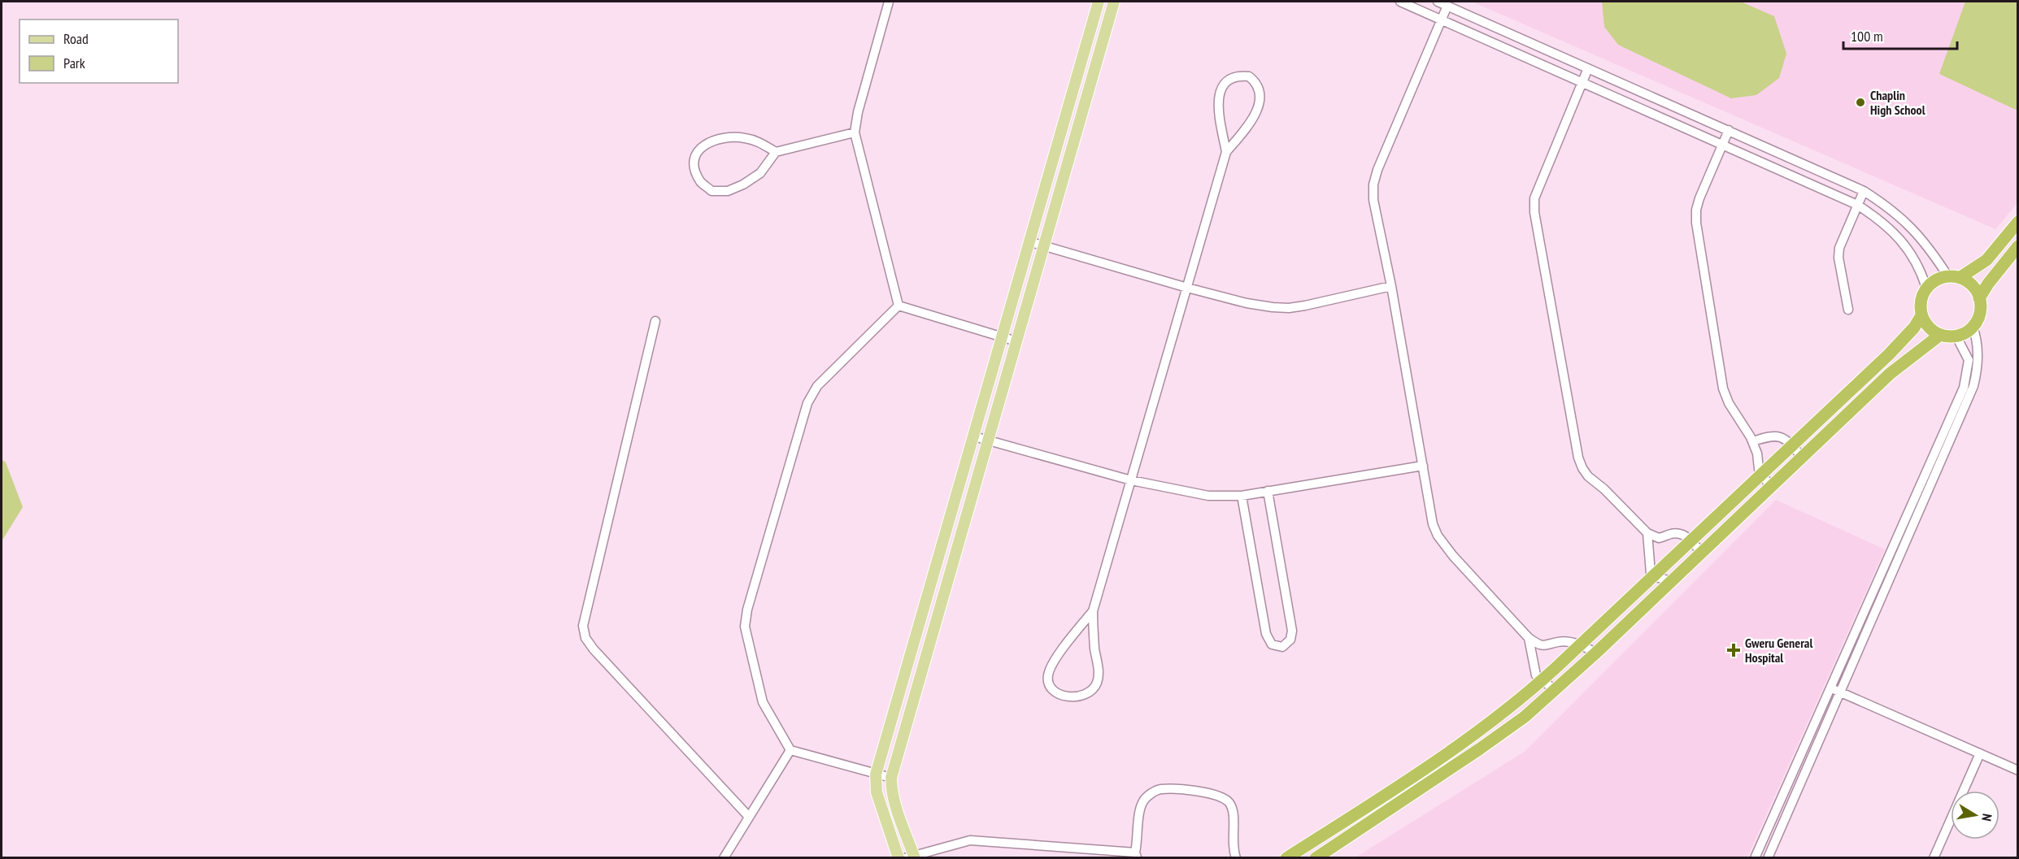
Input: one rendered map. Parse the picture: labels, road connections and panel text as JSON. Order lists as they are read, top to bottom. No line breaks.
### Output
{"places":{"other":["Chaplin High School"],"health":["Gweru General Hospital"]},"legend":["Road","Park"],"scale_bar":"100 m","north":"right"}
